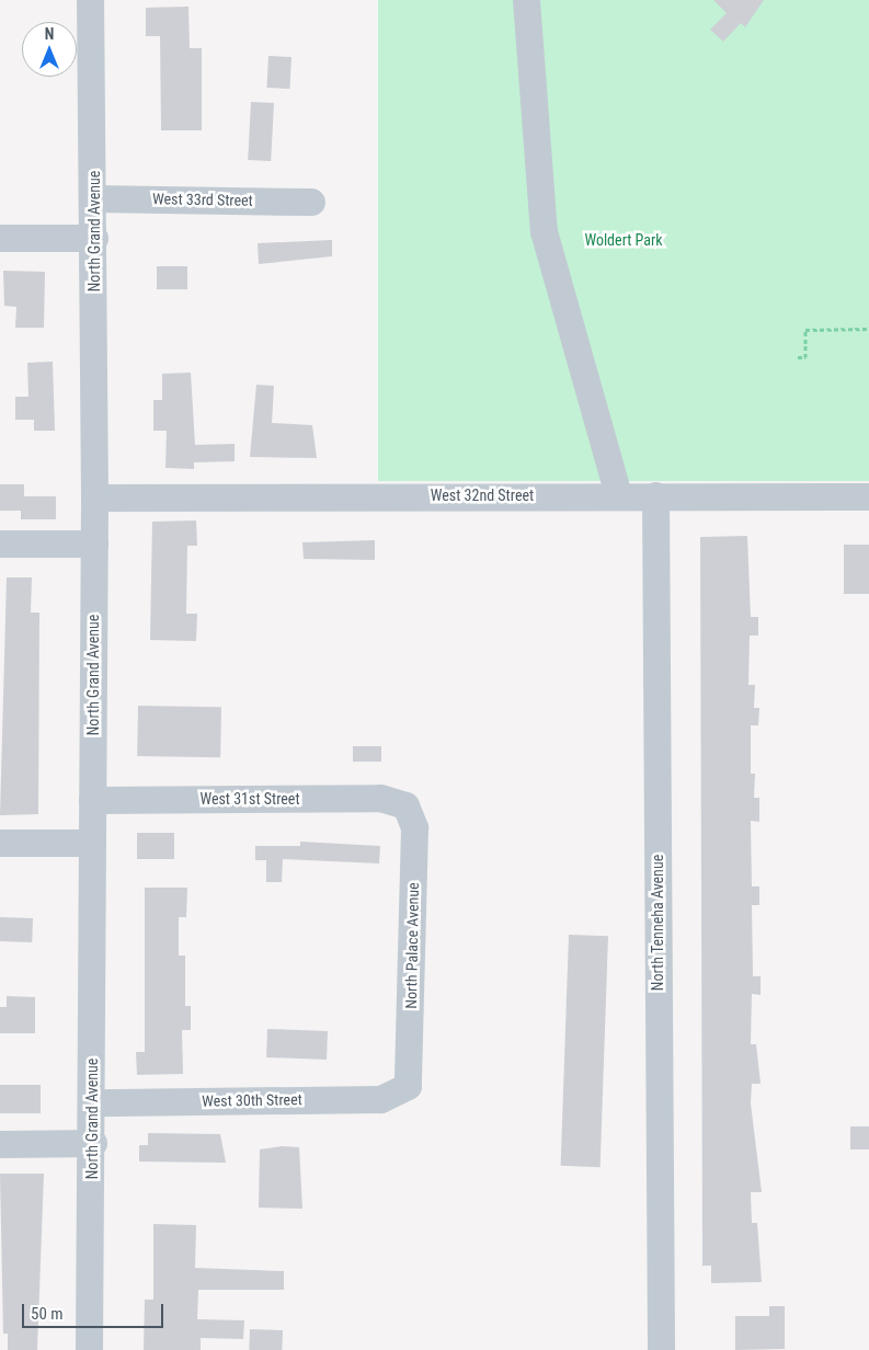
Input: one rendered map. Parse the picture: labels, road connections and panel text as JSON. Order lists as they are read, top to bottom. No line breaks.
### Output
{"streets":{"street":["West 33rd Street","North Grand Avenue","West 32nd Street","West 31st Street","North Tenneha Avenue","North Palace Avenue","West 30th Street"]},"crossings":[["West 33rd Street","North Grand Avenue"],["North Grand Avenue","West 32nd Street"],["North Grand Avenue","West 31st Street"],["North Grand Avenue","West 30th Street"],["West 32nd Street","North Tenneha Avenue"],["West 31st Street","North Palace Avenue"],["North Palace Avenue","West 30th Street"]],"parks":["Woldert Park"],"scale_bar":"50 m","north":"top"}
